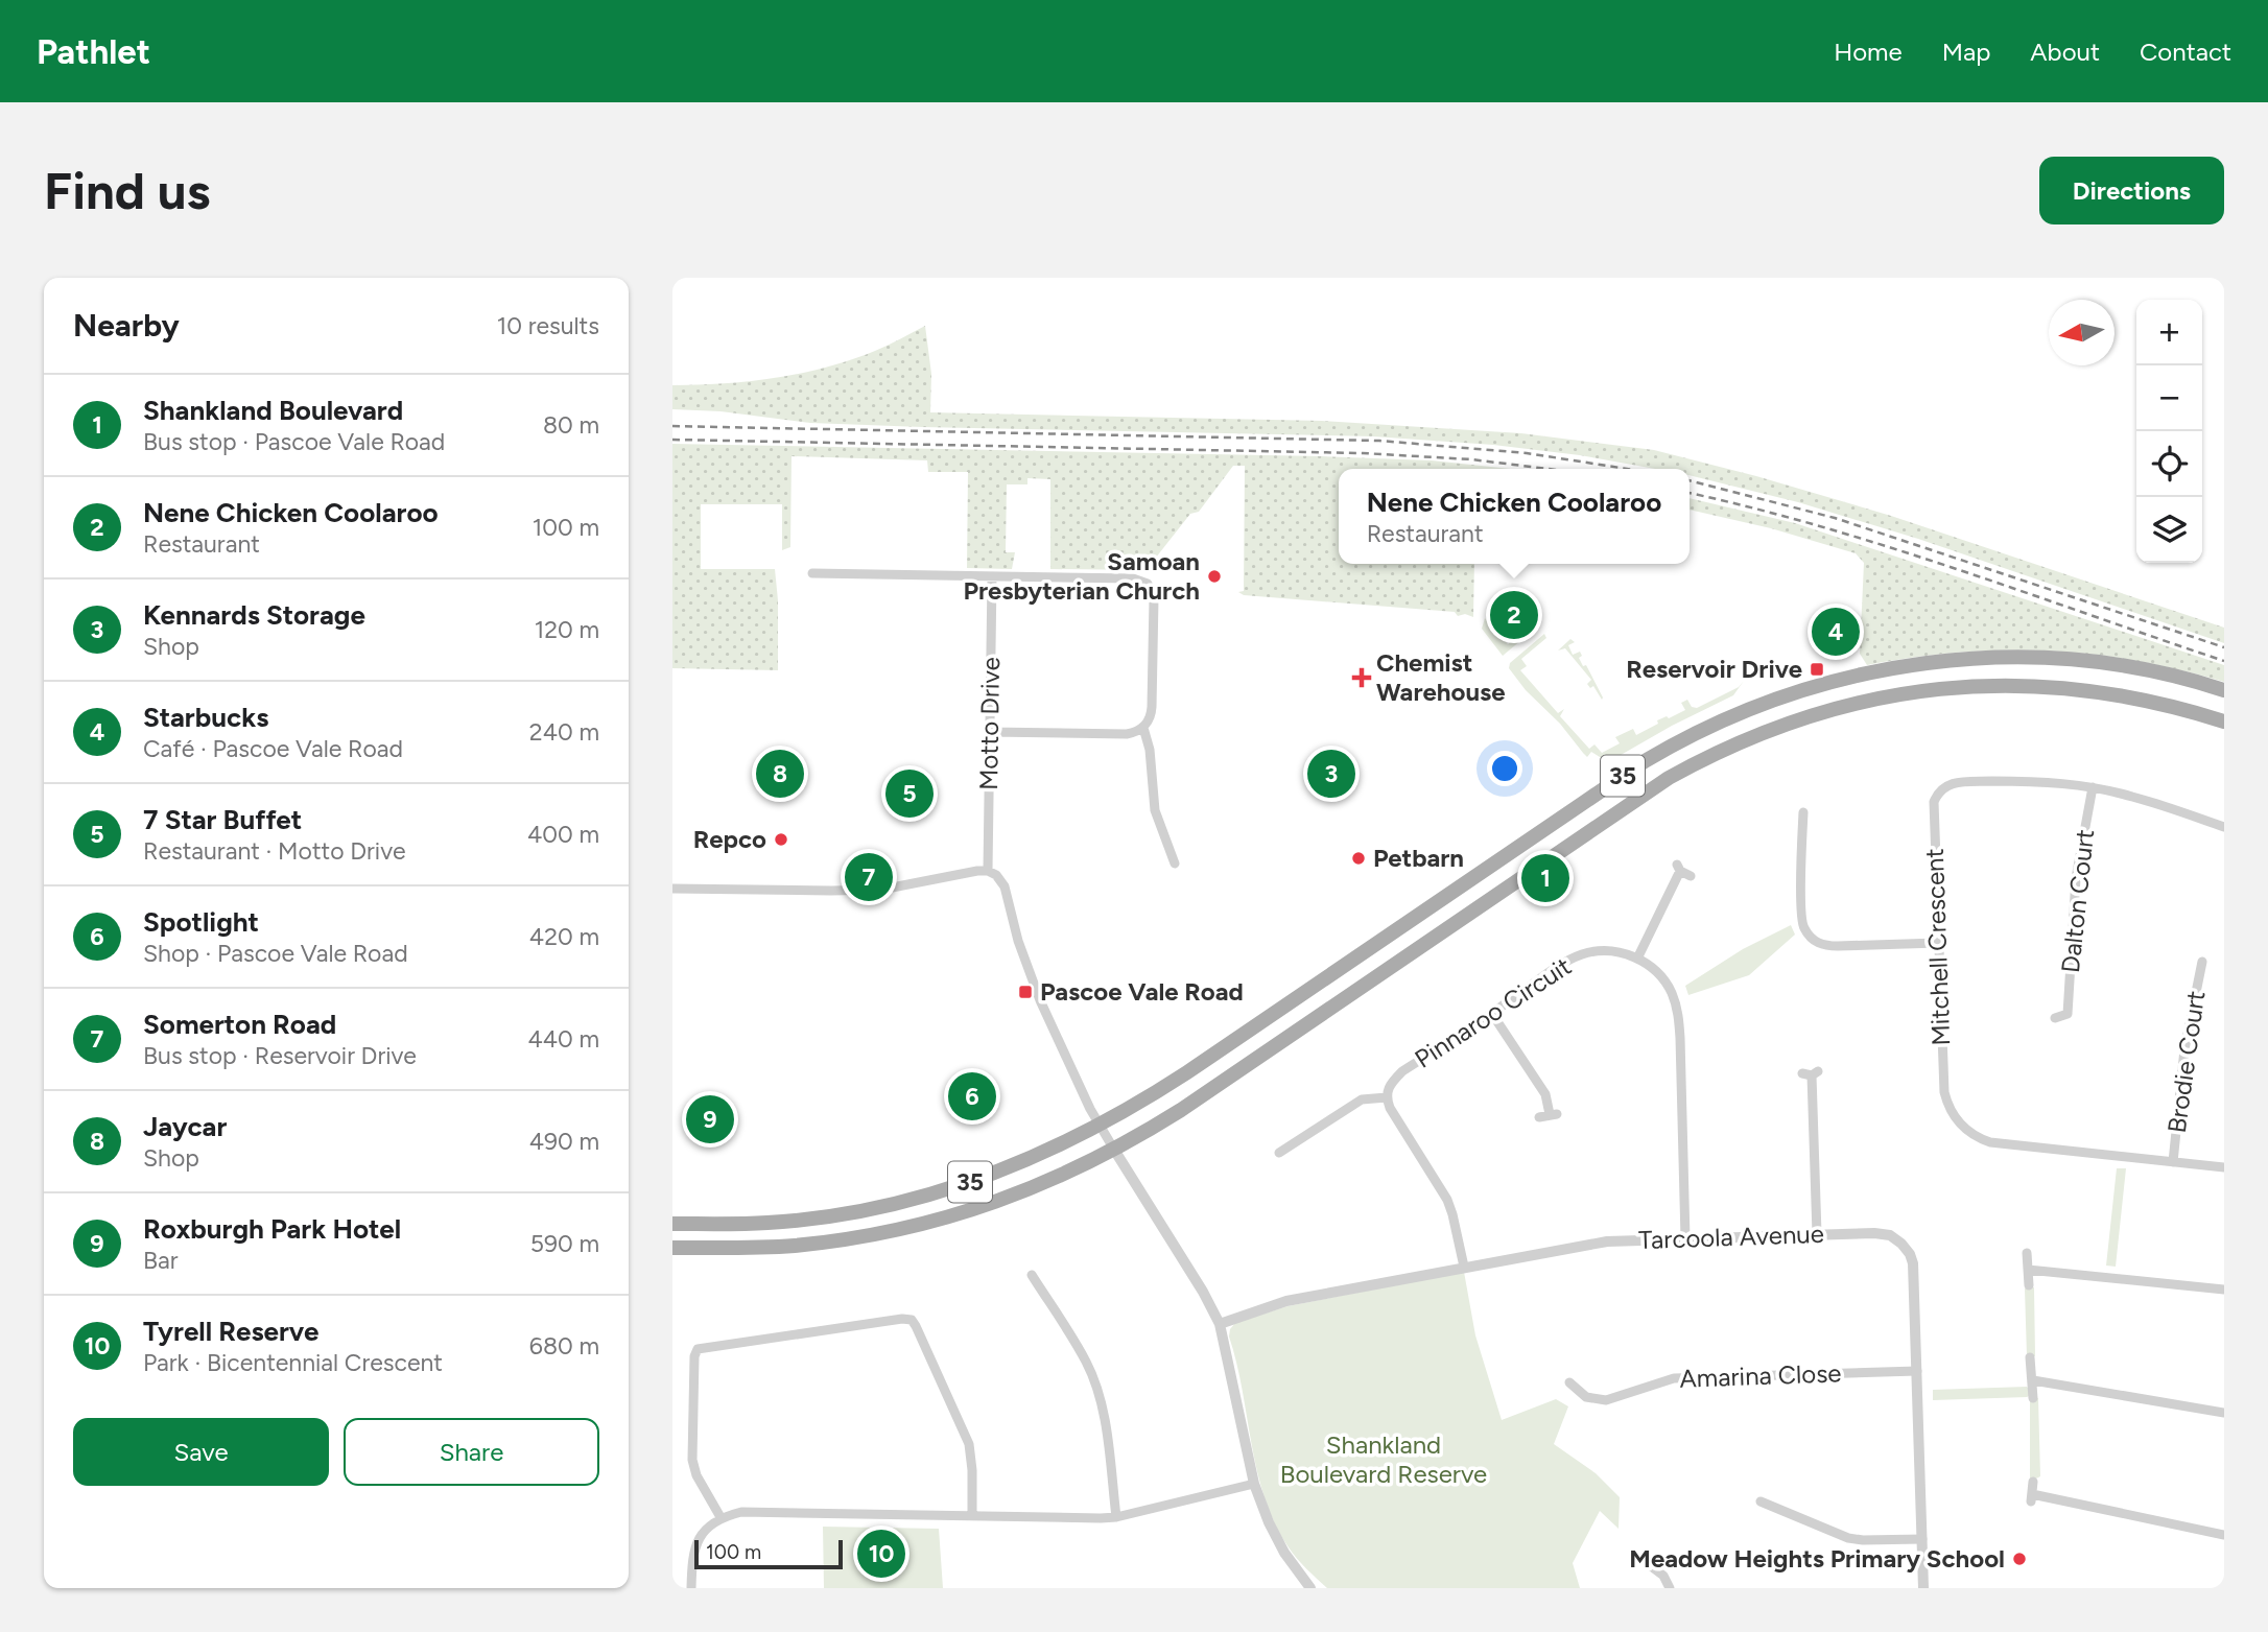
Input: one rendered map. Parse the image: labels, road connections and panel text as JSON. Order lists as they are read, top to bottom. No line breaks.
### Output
{"streets":{"main road":["35"],"street":["Motto Drive","Dalton Court","Mitchell Crescent","Pinnaroo Circuit","Brodie Court","Tarcoola Avenue","Amarina Close"]},"crossings":[["Dalton Court","Mitchell Crescent"],["Mitchell Crescent","Brodie Court"],["Pinnaroo Circuit","Tarcoola Avenue"],["Tarcoola Avenue","Amarina Close"]],"parks":["Shankland Boulevard Reserve"],"places":{"other":["Samoan Presbyterian Church","Repco","Petbarn","Meadow Heights Primary School"],"transit":["Reservoir Drive","Pascoe Vale Road"],"health":["Chemist Warehouse"]},"scale_bar":"100 m","north":"left","page":{"header":"Pathlet","nav":["Home","Map","About","Contact"],"buttons":["Directions",["Save","Share"]],"title":"Find us","heading":["Nearby","10 results"],"map_buttons":["+","−"],"list":[{"mark":"1","name":"Shankland Boulevard","note":"Bus stop · Pascoe Vale Road","value":"80 m"},{"mark":"2","name":"Nene Chicken Coolaroo","note":"Restaurant","value":"100 m"},{"mark":"3","name":"Kennards Storage","note":"Shop","value":"120 m"},{"mark":"4","name":"Starbucks","note":"Café · Pascoe Vale Road","value":"240 m"},{"mark":"5","name":"7 Star Buffet","note":"Restaurant · Motto Drive","value":"400 m"},{"mark":"6","name":"Spotlight","note":"Shop · Pascoe Vale Road","value":"420 m"},{"mark":"7","name":"Somerton Road","note":"Bus stop · Reservoir Drive","value":"440 m"},{"mark":"8","name":"Jaycar","note":"Shop","value":"490 m"},{"mark":"9","name":"Roxburgh Park Hotel","note":"Bar","value":"590 m"},{"mark":"10","name":"Tyrell Reserve","note":"Park · Bicentennial Crescent","value":"680 m"}],"popup":["Nene Chicken Coolaroo","Restaurant"],"pins":["2","4","3","8","5","7","1","6","9","10"],"scale":"100 m"}}
